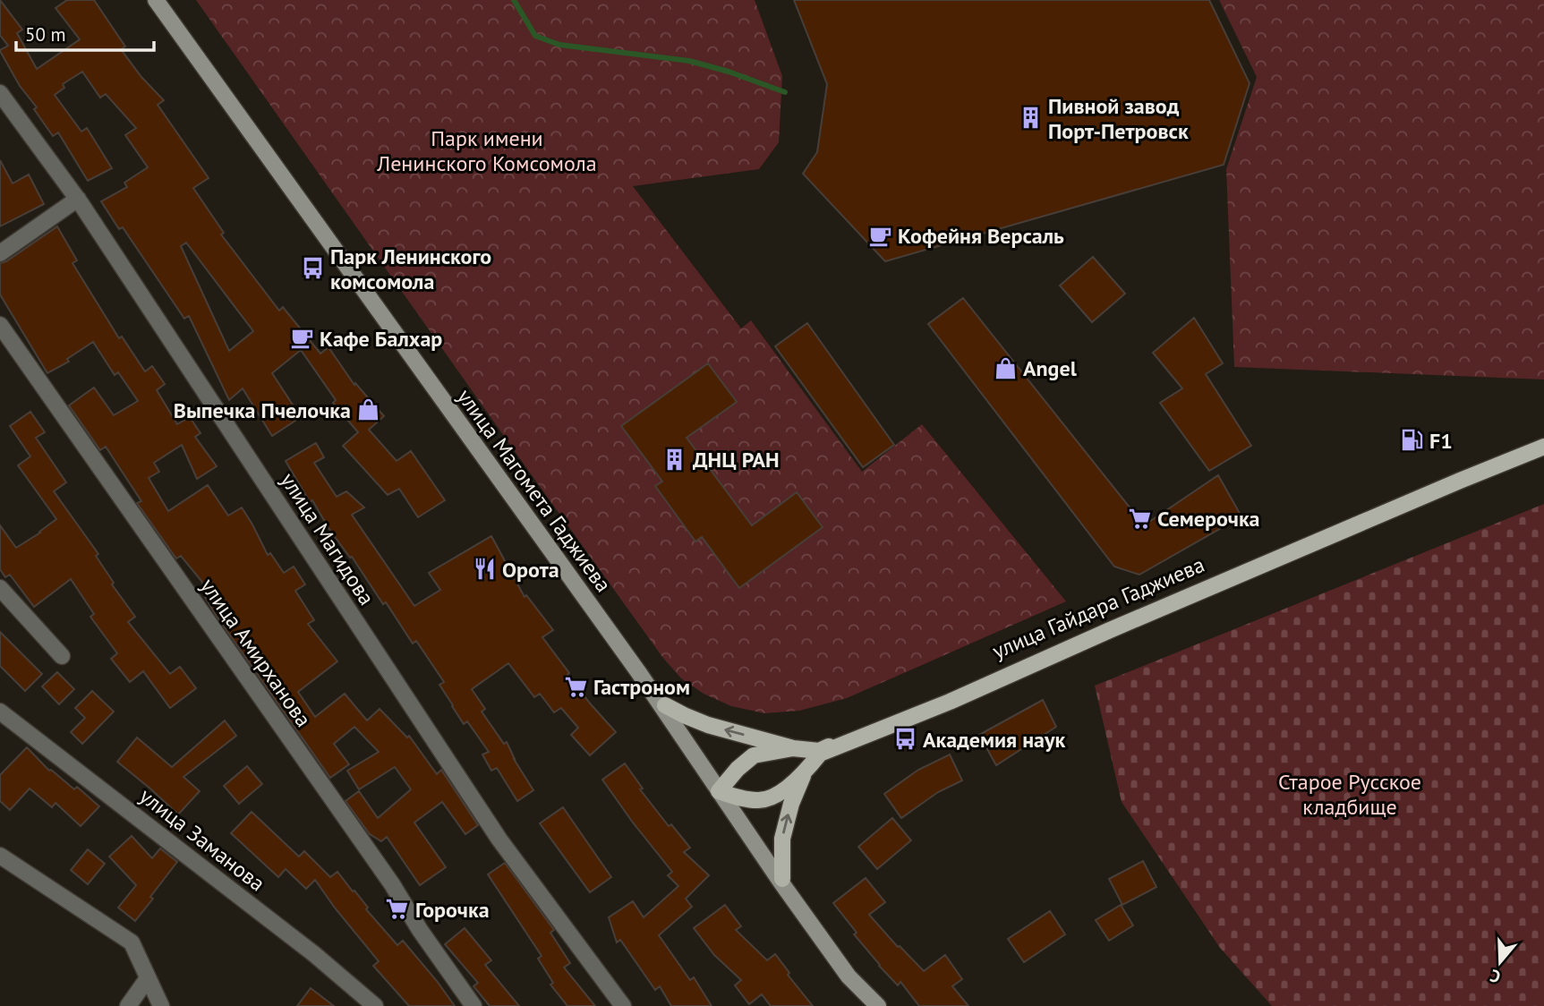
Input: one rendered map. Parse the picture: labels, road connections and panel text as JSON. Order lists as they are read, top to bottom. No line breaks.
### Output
{"streets":{"main road":["улица Магомета Гаджиева","улица Гайдара Гаджиева"],"street":["улица Магидова","улица Амирханова","улица Заманова"]},"crossings":[["улица Магомета Гаджиева","улица Гайдара Гаджиева"]],"parks":["Парк имени Ленинского Комсомола","Старое Русское кладбище"],"places":{"building":["Пивной завод Порт-Петровск","ДНЦ РАН"],"cafe":["Кофейня Версаль","Кафе Балхар"],"bus stop":["Парк Ленинского комсомола","Академия наук"],"shop":["Angel","Выпечка Пчелочка"],"fuel station":["F1"],"supermarket":["Семерочка","Гастроном","Горочка"],"restaurant":["Орота"]},"scale_bar":"50 m","north":"bottom"}
